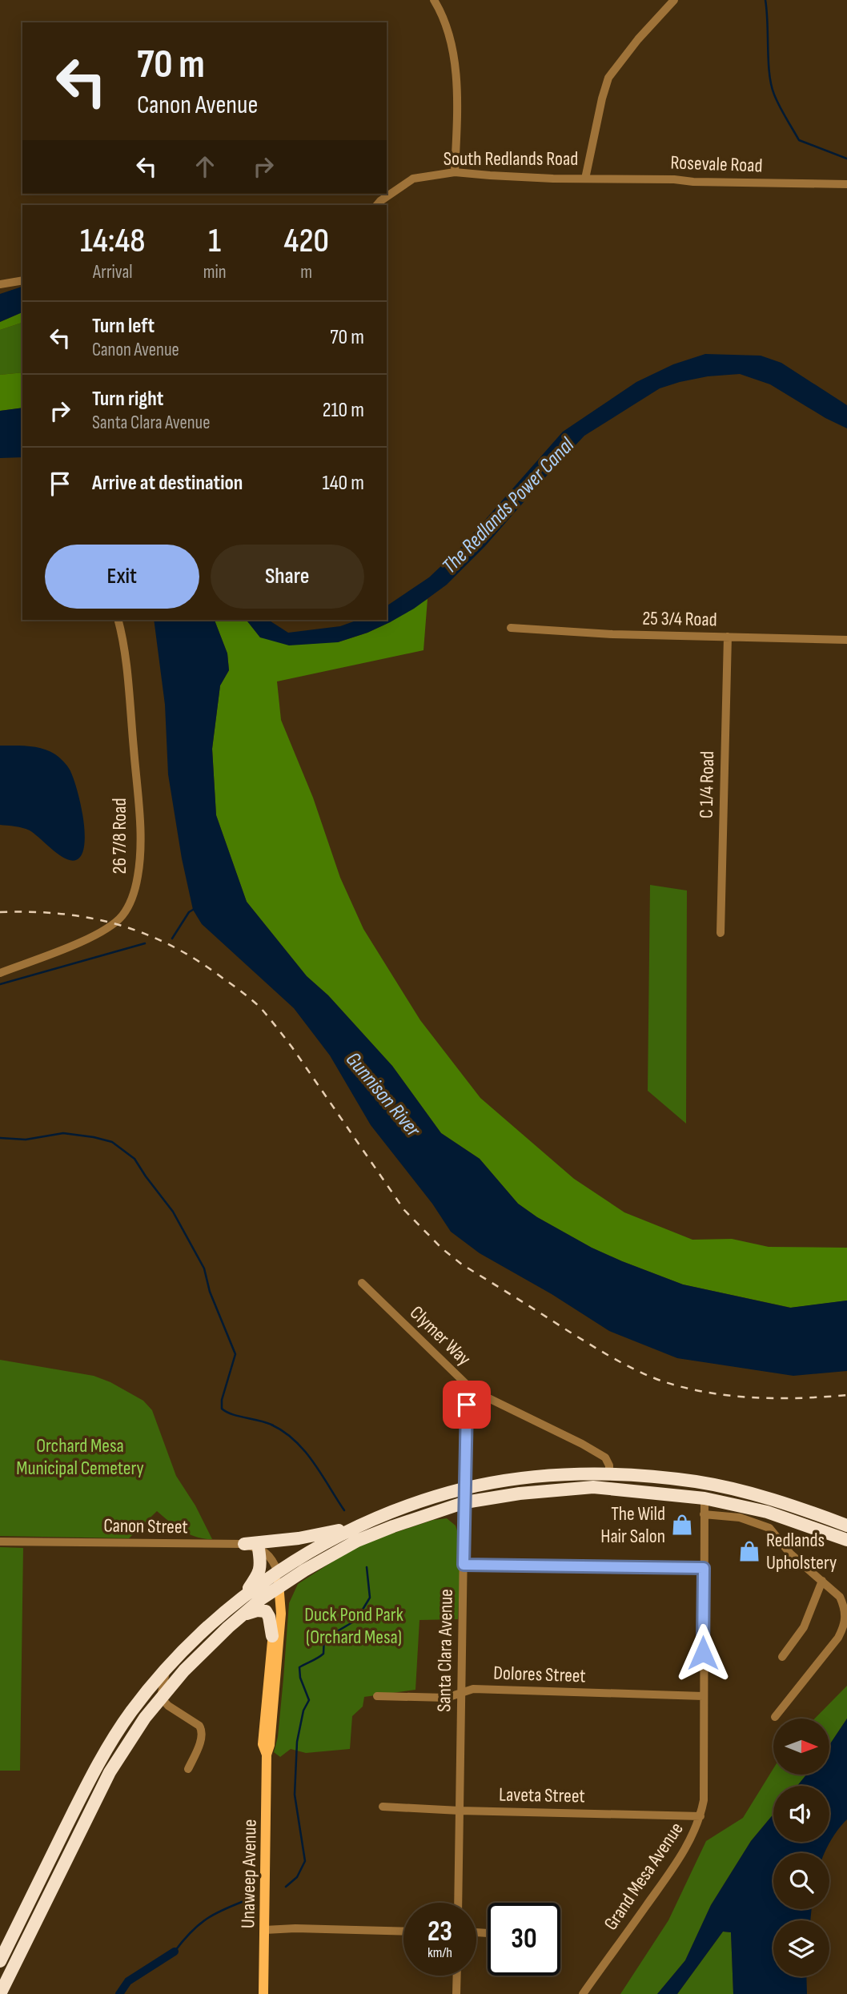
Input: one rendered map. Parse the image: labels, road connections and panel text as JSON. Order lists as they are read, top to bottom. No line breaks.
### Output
{"streets":{"main road":["Unaweep Avenue"],"street":["South Redlands Road","Rosevale Road","25 3/4 Road","C 1/4 Road","26 7/8 Road","Clymer Way","Canon Street","Santa Clara Avenue","Dolores Street","Laveta Street","Grand Mesa Avenue"]},"crossings":[["South Redlands Road","Rosevale Road"],["25 3/4 Road","C 1/4 Road"],["Clymer Way","Santa Clara Avenue"],["Santa Clara Avenue","Dolores Street"],["Santa Clara Avenue","Laveta Street"],["Dolores Street","Grand Mesa Avenue"],["Laveta Street","Grand Mesa Avenue"]],"water":["The Redlands Power Canal","Gunnison River"],"parks":["Orchard Mesa Municipal Cemetery","Duck Pond Park (Orchard Mesa)"],"places":{"shop":["The Wild Hair Salon","Redlands Upholstery"]},"north":"right","page":{"turn":["70 m","Canon Avenue"],"eta":["14:48","Arrival","1","min","420","m"],"list":[{"name":"Turn left","note":"Canon Avenue","value":"70 m"},{"name":"Turn right","note":"Santa Clara Avenue","value":"210 m"},{"name":"Arrive at destination","value":"140 m"}],"buttons":["Exit","Share"],"speed":"23 km/h","limit":"30"}}
